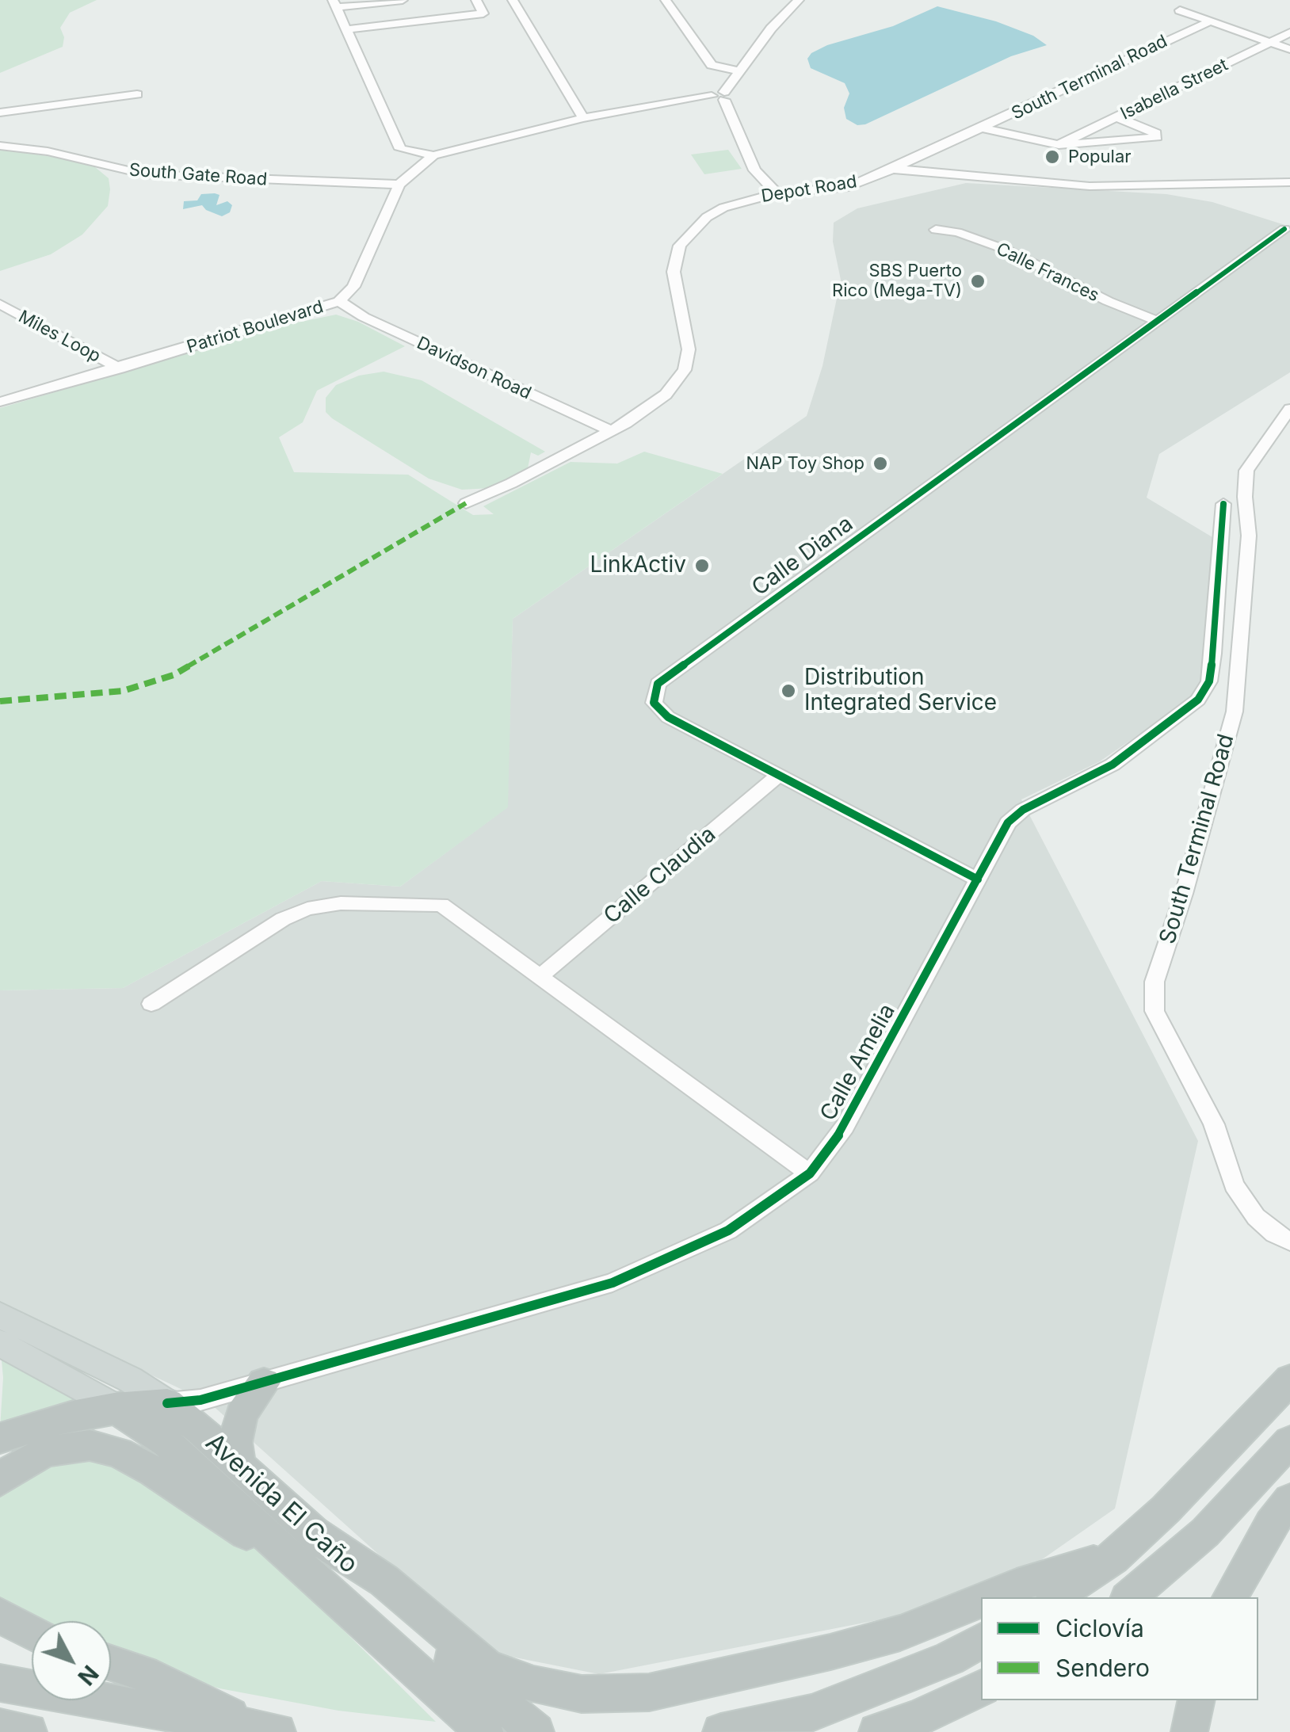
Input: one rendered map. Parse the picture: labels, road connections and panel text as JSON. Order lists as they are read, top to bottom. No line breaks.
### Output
{"streets":{"highway":["Avenida El Caño"],"street":["South Terminal Road","Isabella Street","South Gate Road","Depot Road","Calle Frances","Patriot Boulevard","Miles Loop","Davidson Road","Calle Diana","Calle Claudia","Calle Amelia"]},"crossings":[["South Terminal Road","Depot Road"],["South Gate Road","Patriot Boulevard"],["Depot Road","Davidson Road"],["Calle Frances","Calle Diana"],["Patriot Boulevard","Miles Loop"],["Patriot Boulevard","Davidson Road"],["Calle Diana","Calle Claudia"],["Calle Diana","Calle Amelia"],["Calle Amelia","Avenida El Caño"]],"places":["Popular","SBS Puerto Rico (Mega-TV)","NAP Toy Shop","LinkActiv","Distribution Integrated Service"],"legend":["Ciclovía","Sendero"],"north":"bottom right"}
